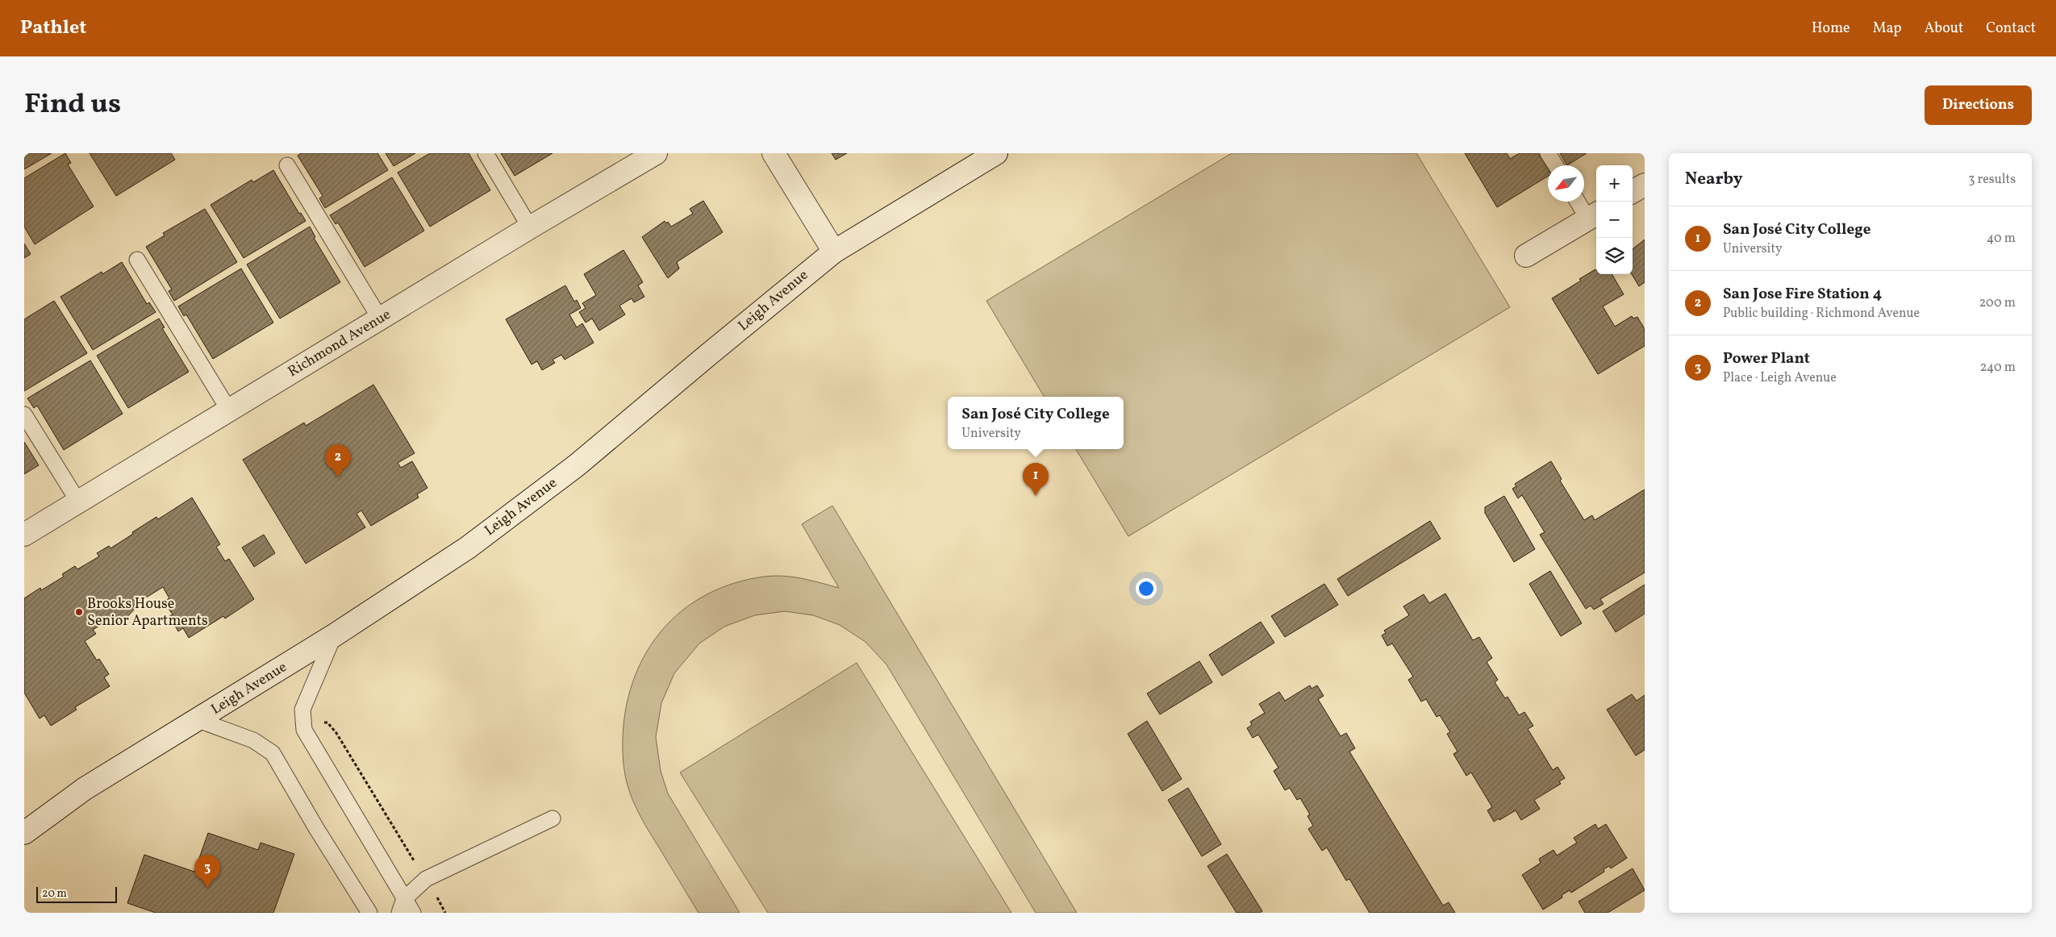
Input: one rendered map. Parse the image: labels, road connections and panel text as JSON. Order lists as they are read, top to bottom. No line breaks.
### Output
{"streets":{"street":["Leigh Avenue","Richmond Avenue"]},"places":["Brooks House Senior Apartments"],"scale_bar":"20 m","north":"bottom left","page":{"header":"Pathlet","nav":["Home","Map","About","Contact"],"title":"Find us","buttons":"Directions","heading":["Nearby","3 results"],"map_buttons":["+","−"],"list":[{"mark":"1","name":"San José City College","note":"University","value":"40 m"},{"mark":"2","name":"San Jose Fire Station 4","note":"Public building · Richmond Avenue","value":"200 m"},{"mark":"3","name":"Power Plant","note":"Place · Leigh Avenue","value":"240 m"}],"popup":["San José City College","University"],"pins":["2","1","3"],"scale":"20 m"}}
